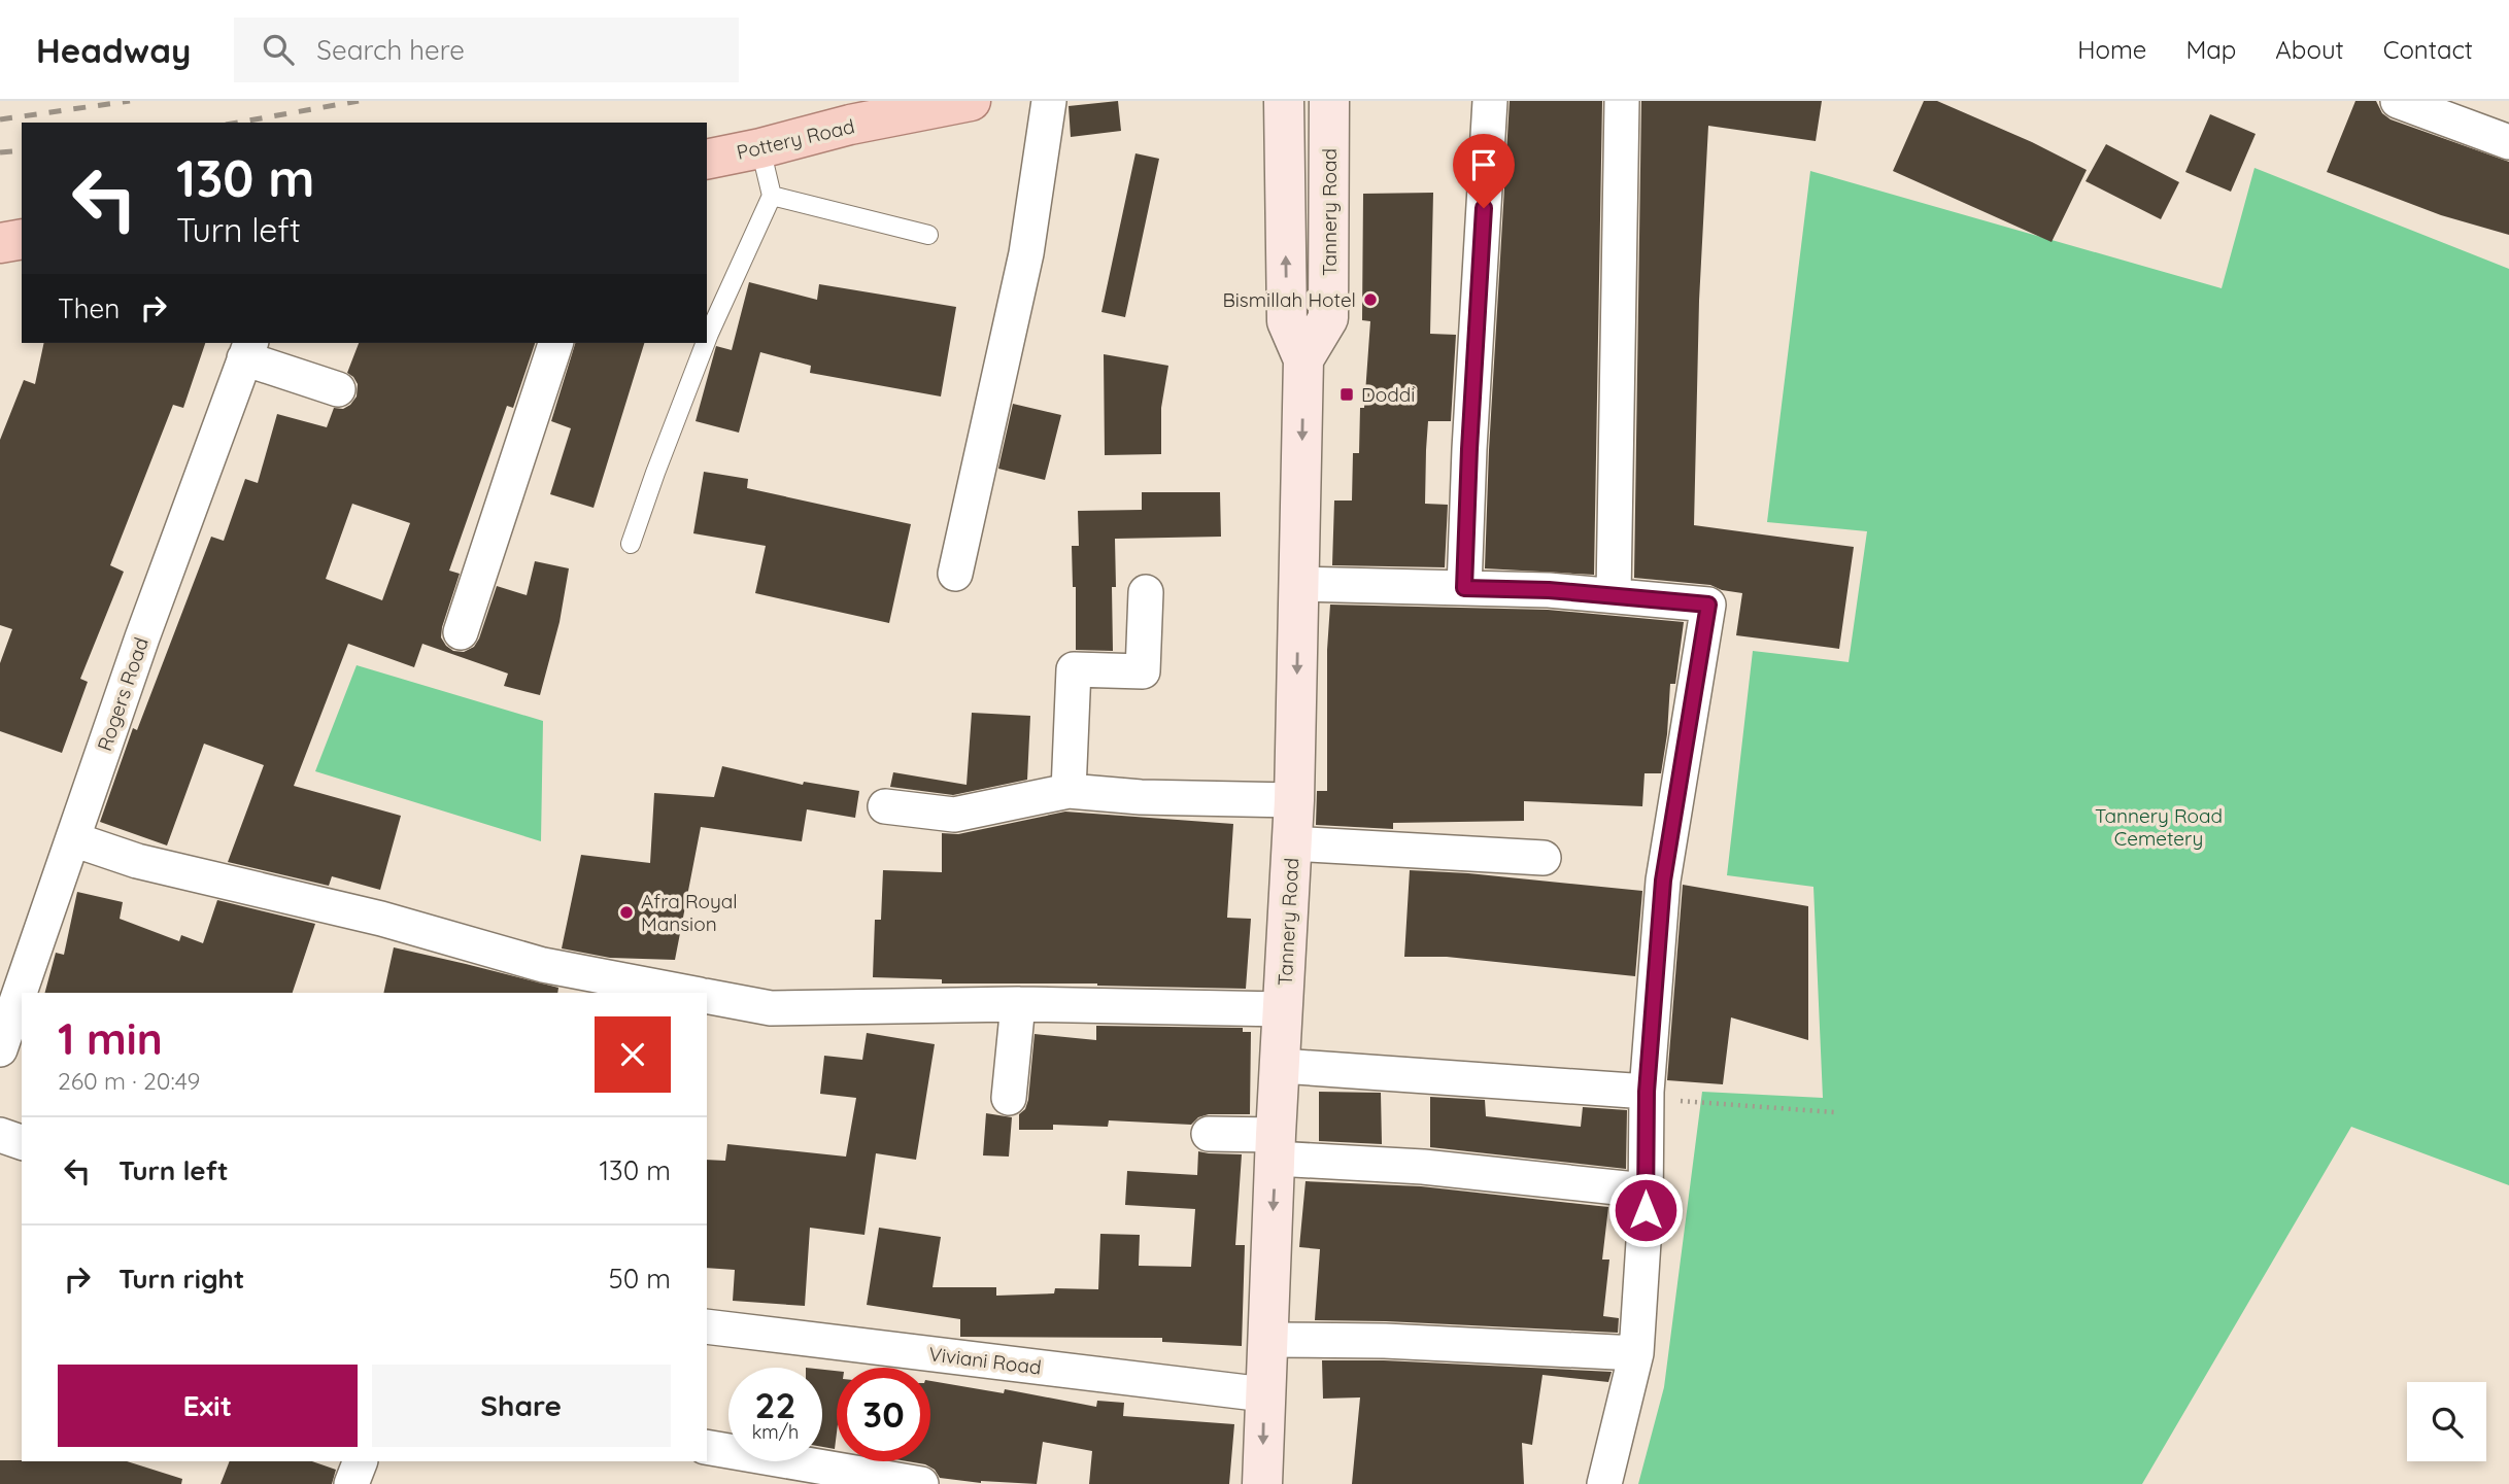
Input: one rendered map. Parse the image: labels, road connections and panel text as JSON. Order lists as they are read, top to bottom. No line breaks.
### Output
{"streets":{"main road":["Pottery Road","Tannery Road"],"street":["Rogers Road","Viviani Road"]},"crossings":[["Tannery Road","Viviani Road"]],"parks":["Tannery Road Cemetery"],"places":{"other":["Bismillah Hotel","Afra Royal Mansion"],"transit":["Doddi"]},"page":{"header":"Headway","search":"Search here","nav":["Home","Map","About","Contact"],"turn":["130 m","Turn left"],"then":"Then","heading":["1 min","260 m · 20:49"],"list":[{"name":"Turn left","value":"130 m"},{"name":"Turn right","value":"50 m"}],"buttons":["Exit","Share"],"speed":"22 km/h","limit":"30"}}
